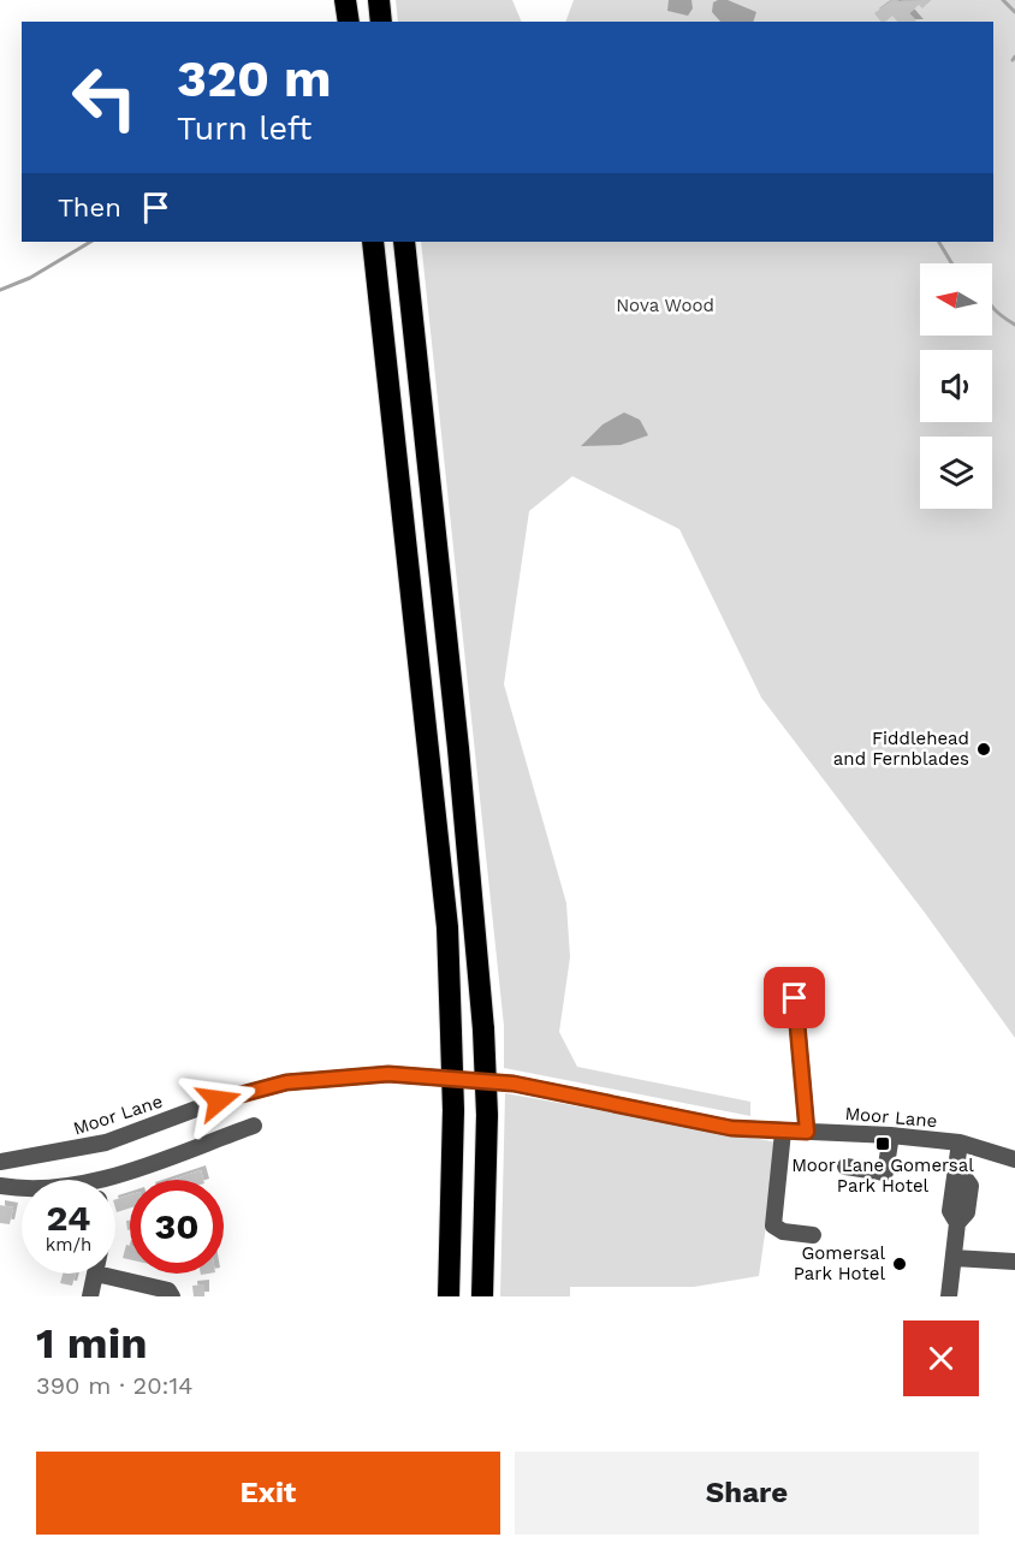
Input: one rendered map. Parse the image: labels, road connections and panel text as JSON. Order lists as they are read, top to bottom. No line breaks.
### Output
{"streets":{"street":["Moor Lane"]},"parks":["Nova Wood"],"places":{"other":["Fiddlehead and Fernblades","Gomersal Park Hotel"],"transit":["Moor Lane Gomersal Park Hotel"]},"north":"left","page":{"turn":["320 m","Turn left"],"then":"Then","speed":"24 km/h","limit":"30","heading":["1 min","390 m · 20:14"],"buttons":["Exit","Share"]}}
